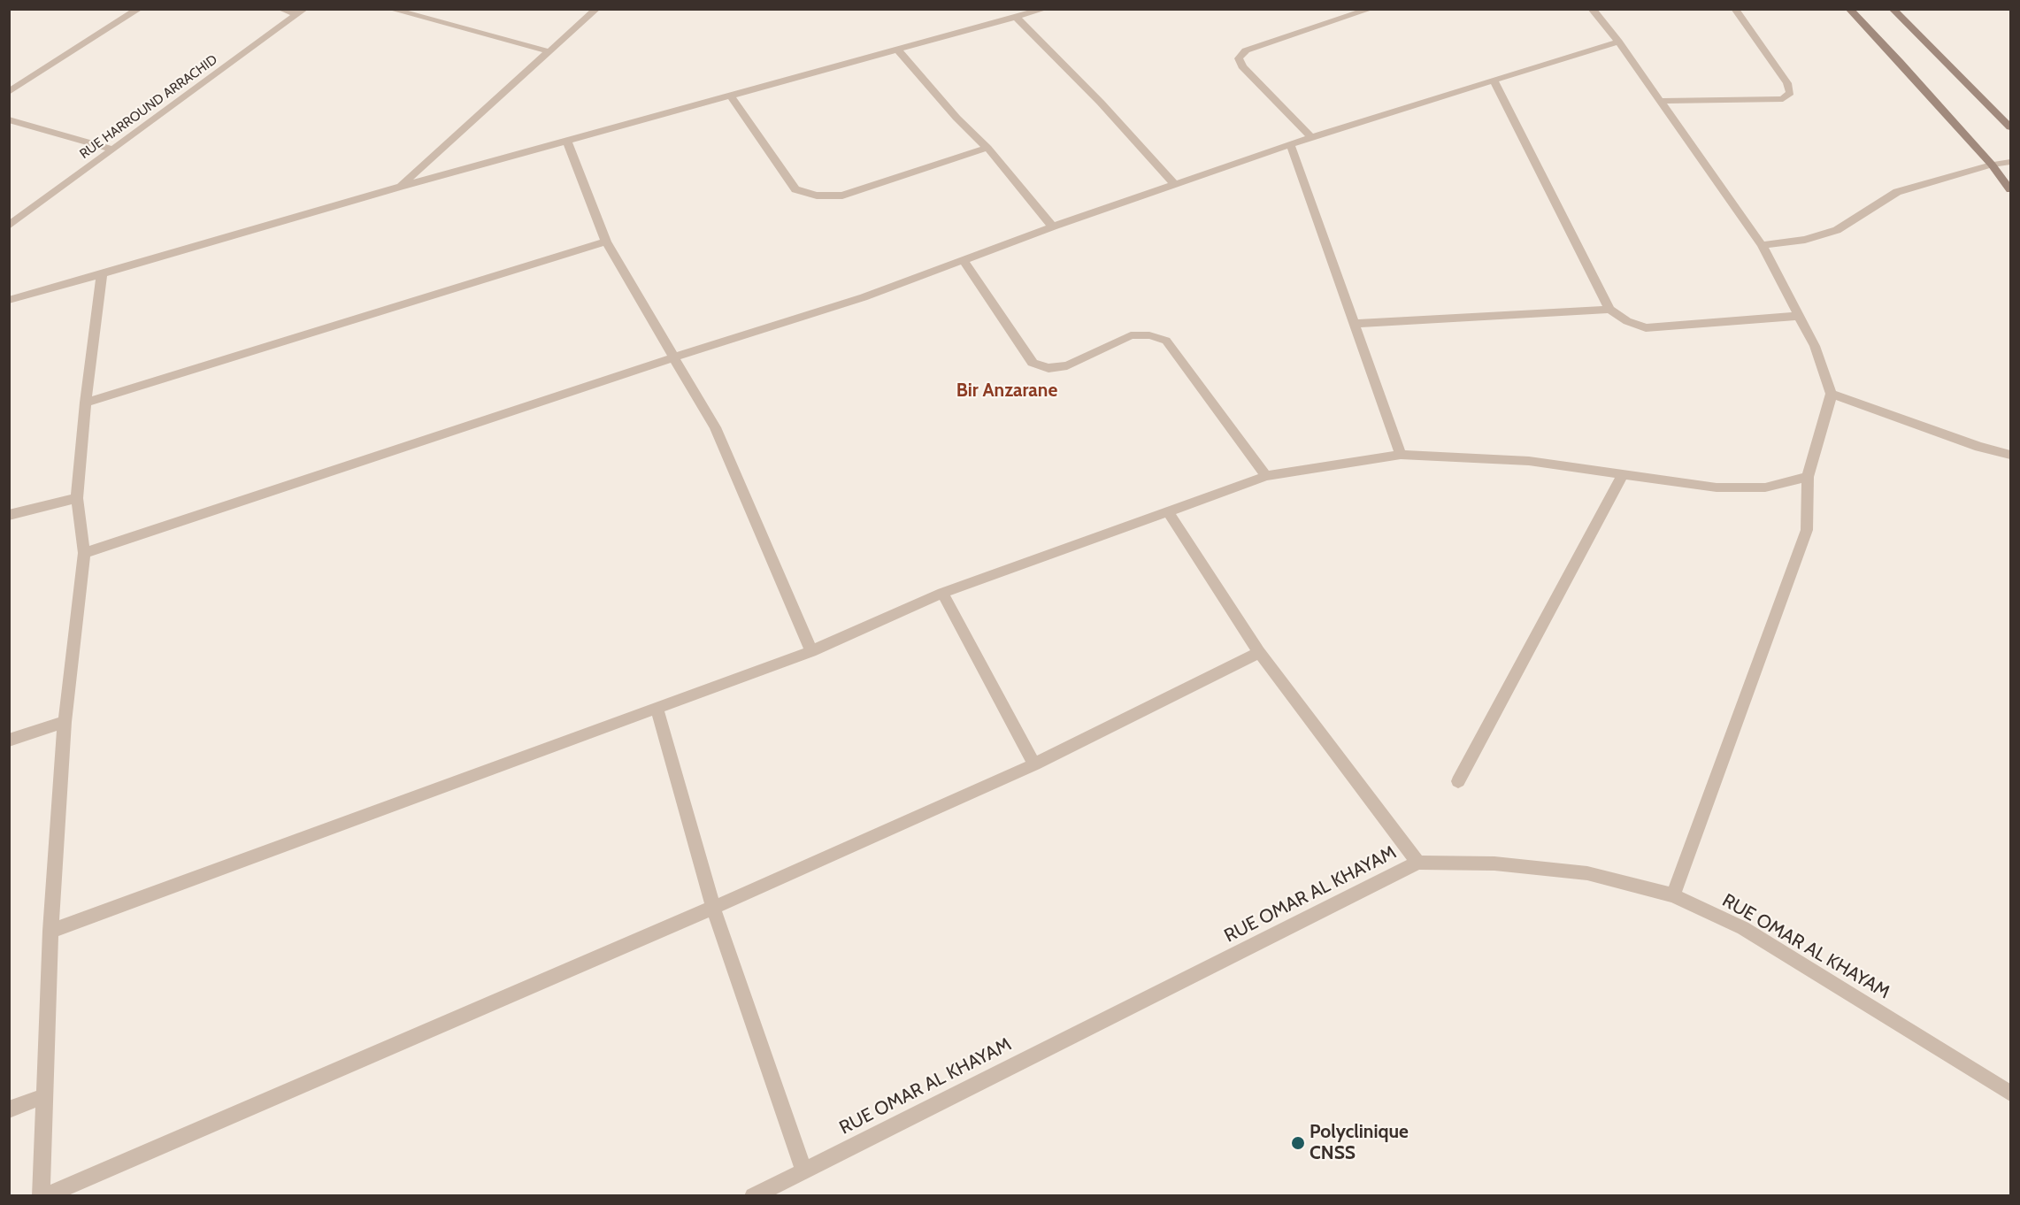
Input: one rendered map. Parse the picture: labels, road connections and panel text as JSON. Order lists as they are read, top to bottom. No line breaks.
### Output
{"streets":{"street":["RUE HARROUND ARRACHID","RUE OMAR AL KHAYAM"]},"districts":["Bir Anzarane"],"places":["Polyclinique CNSS"]}
